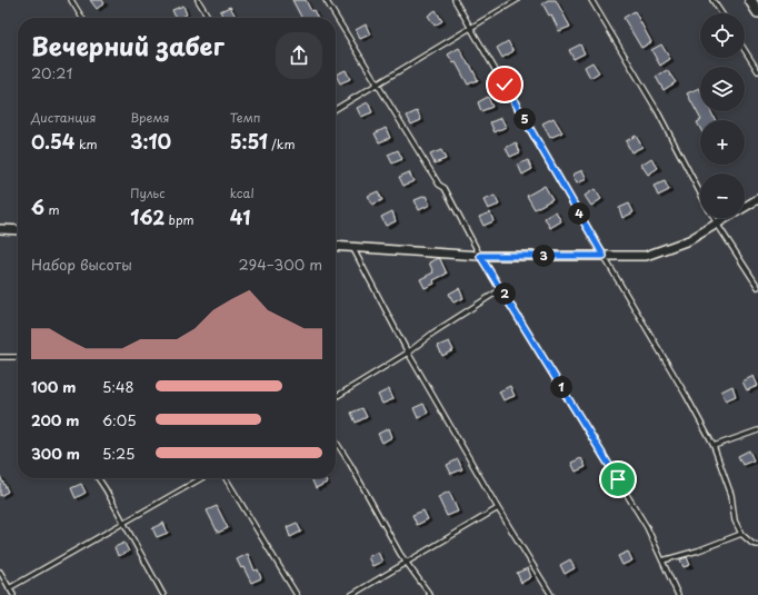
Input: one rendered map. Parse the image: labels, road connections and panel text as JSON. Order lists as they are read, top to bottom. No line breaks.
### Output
{"page":{"map_buttons":["+","−"],"heading":["Вечерний забег","20:21"],"stats":[["Дистанция","0.54 km"],["Время","3:10"],["Темп","5:51 /km"],["6 m"],["Пульс","162 bpm"],["kcal","41"]],"pins":["5","4","3","2","1"],"chart":["Набор высоты","294–300 m"],"list":[{"name":"100 m","note":"5:48"},{"name":"200 m","note":"6:05"},{"name":"300 m","note":"5:25"}]}}
